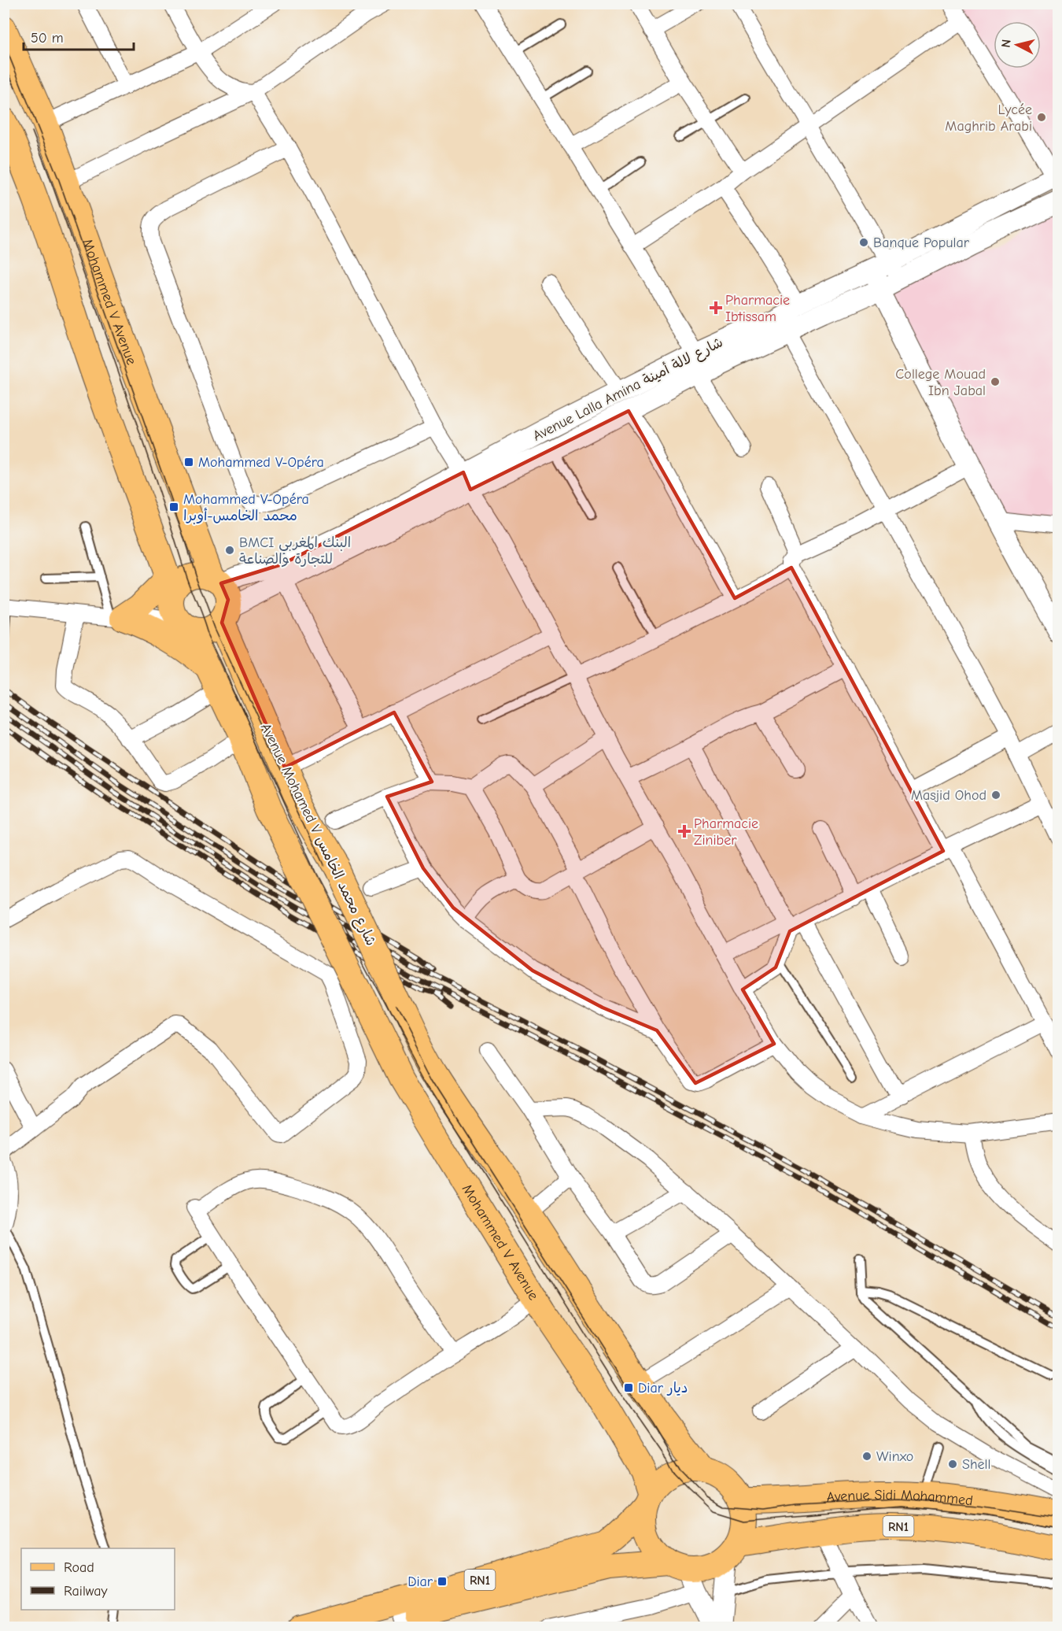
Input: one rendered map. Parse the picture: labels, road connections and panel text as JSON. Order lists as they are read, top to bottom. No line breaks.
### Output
{"streets":{"main road":["Mohammed V Avenue","Avenue Mohamed V شارع محمد الخامس","Avenue Sidi Mohammed","RN1"],"street":["Avenue Lalla Amina شارع لالة أمينة"]},"crossings":[["Mohammed V Avenue","Avenue Lalla Amina شارع لالة أمينة"],["Mohammed V Avenue","Avenue Mohamed V شارع محمد الخامس"],["Mohammed V Avenue","Avenue Sidi Mohammed"],["Mohammed V Avenue","RN1"],["Avenue Lalla Amina شارع لالة أمينة","Avenue Mohamed V شارع محمد الخامس"],["Avenue Sidi Mohammed","RN1"]],"places":{"other":["Lycée Maghrib Arabi","Banque Popular","College Mouad Ibn Jabal","BMCI البنك المغربي للتجارة والصناعة","Masjid Ohod","Winxo","Shell"],"health":["Pharmacie Ibtissam","Pharmacie Ziniber"],"transit":["Mohammed V-Opéra","Mohammed V-Opéra محمد الخامس-أوبرا","Diar ديار","Diar"]},"legend":["Road","Railway"],"scale_bar":"50 m","north":"left"}
